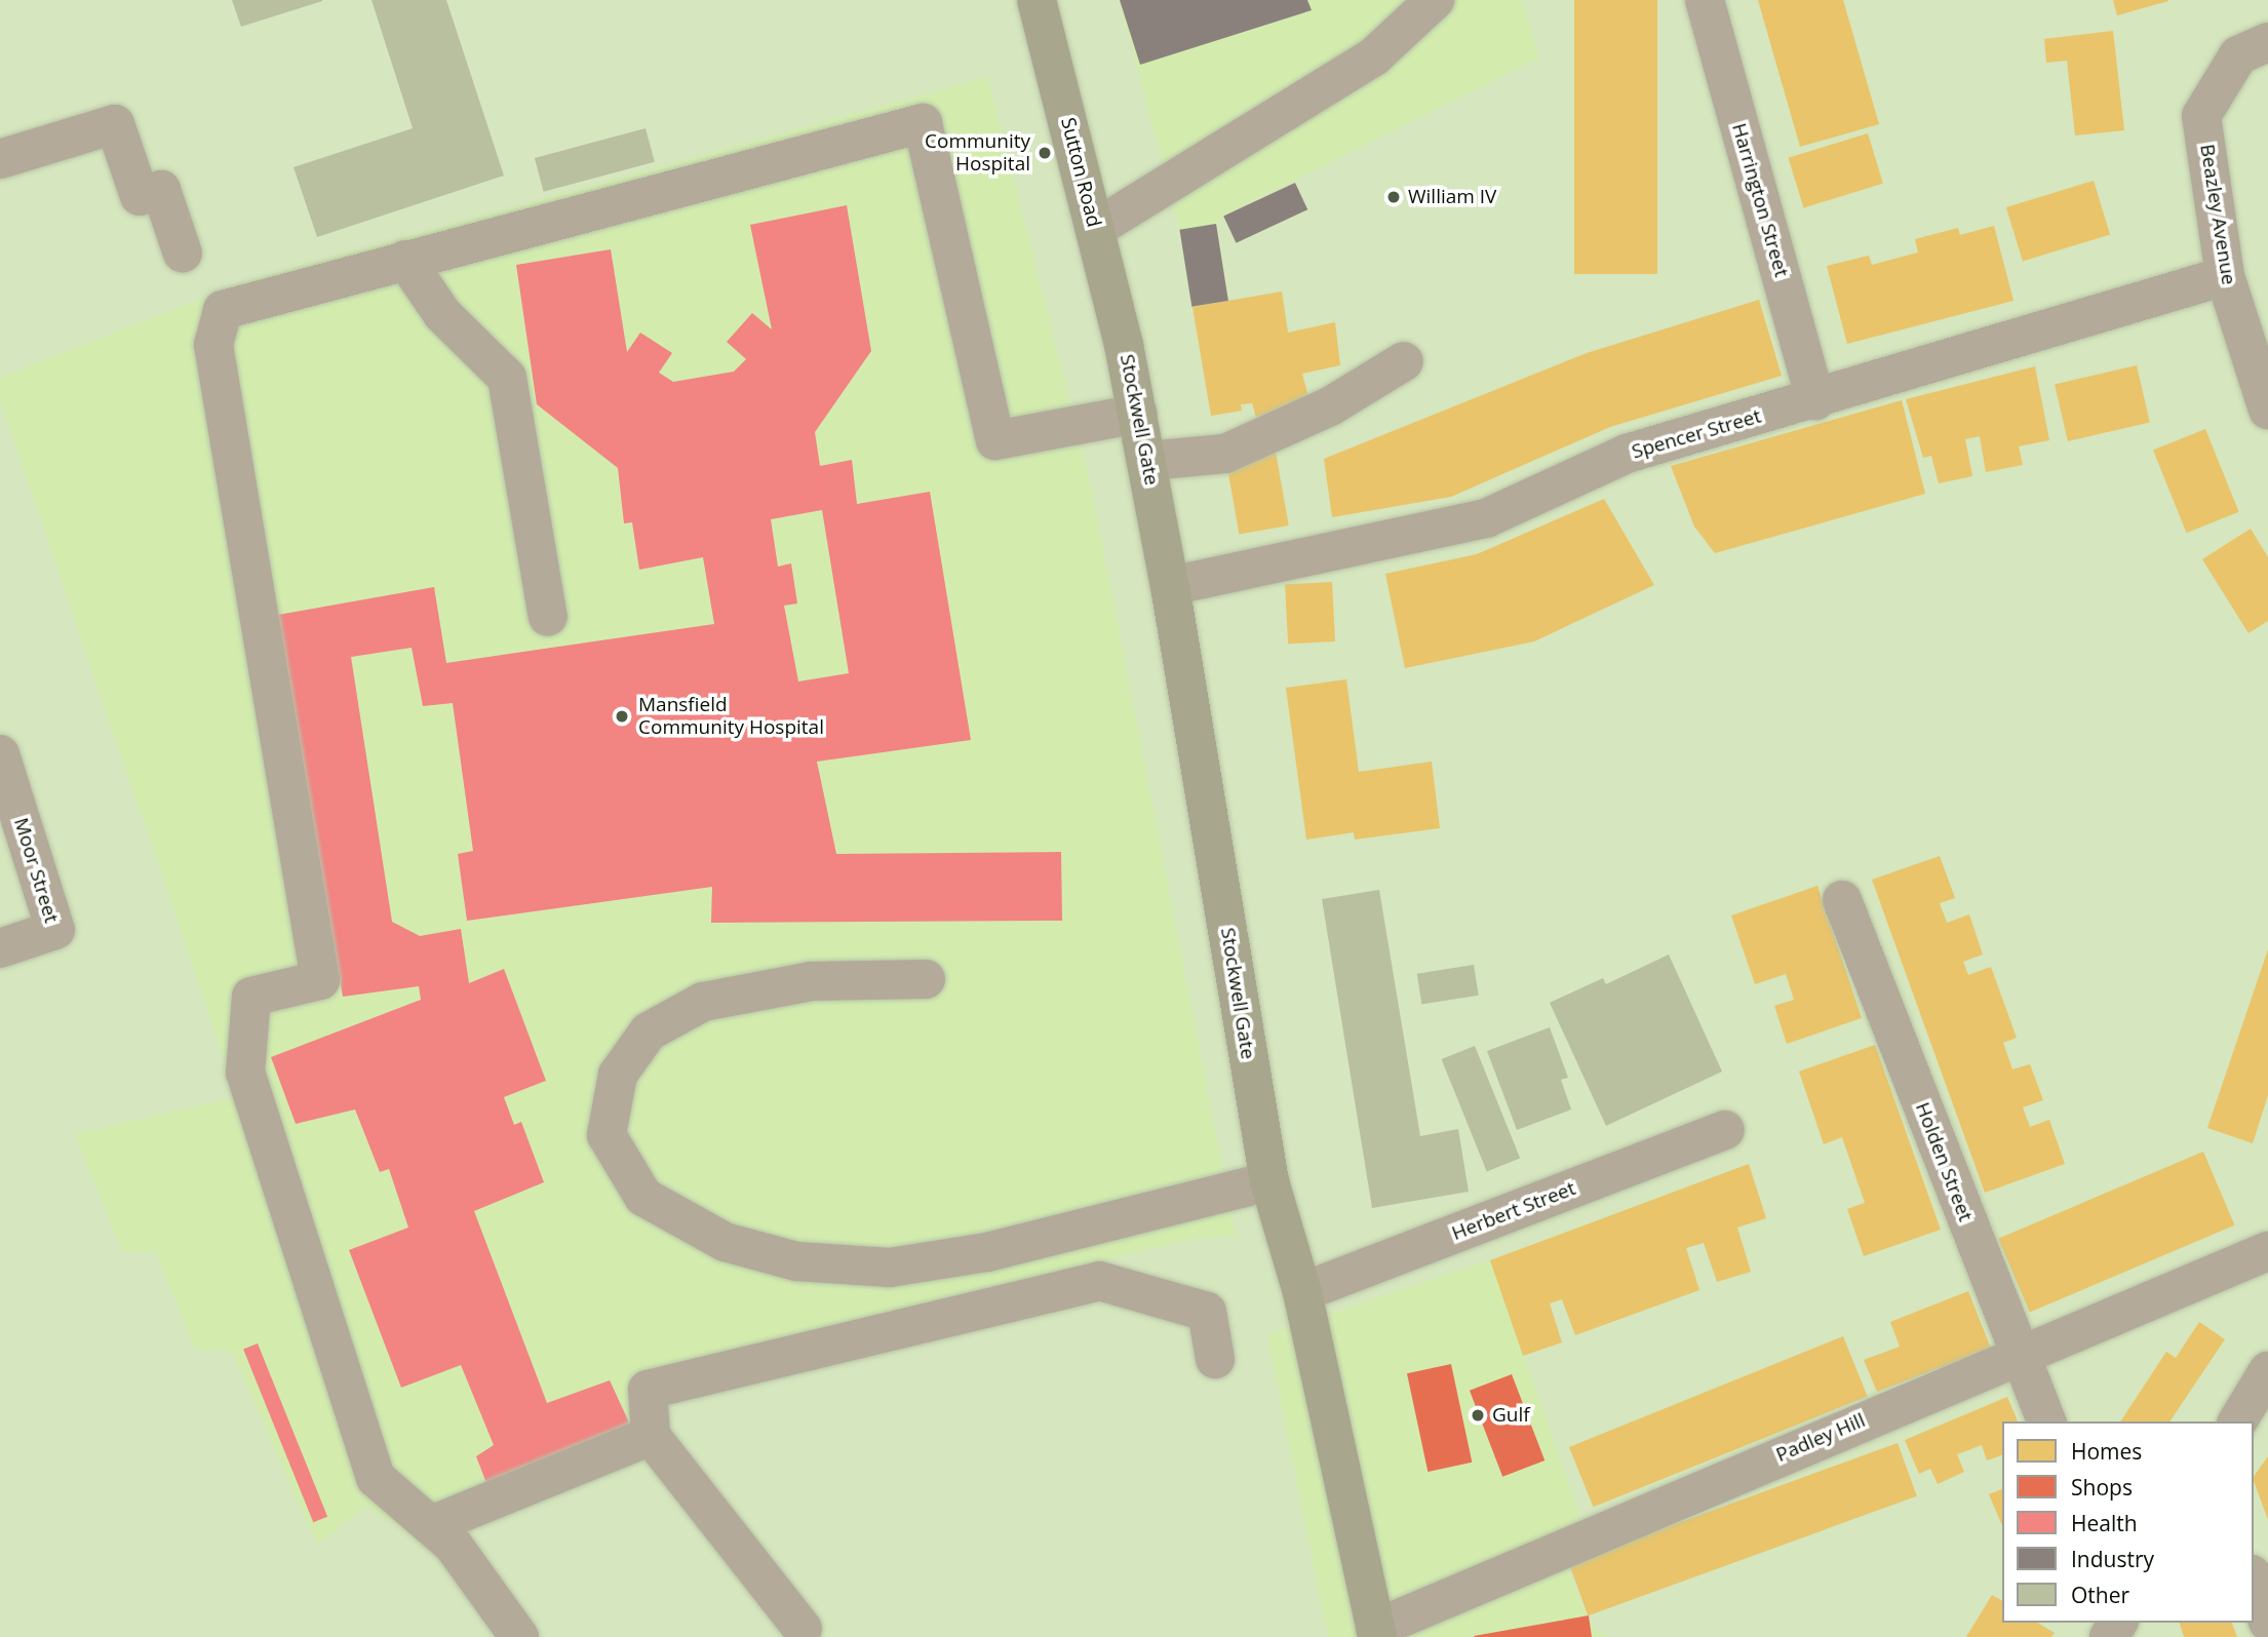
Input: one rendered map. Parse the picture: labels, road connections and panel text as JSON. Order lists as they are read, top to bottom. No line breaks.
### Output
{"streets":{"highway":["Sutton Road","Stockwell Gate"],"street":["Harrington Street","Beazley Avenue","Spencer Street","Moor Street","Holden Street","Herbert Street","Padley Hill"]},"crossings":[["Sutton Road","Stockwell Gate"],["Harrington Street","Spencer Street"],["Beazley Avenue","Spencer Street"],["Stockwell Gate","Spencer Street"],["Stockwell Gate","Herbert Street"],["Stockwell Gate","Padley Hill"],["Holden Street","Padley Hill"]],"places":["Community Hospital","William IV","Mansfield Community Hospital","Gulf"],"legend":["Homes","Shops","Health","Industry","Other"]}
